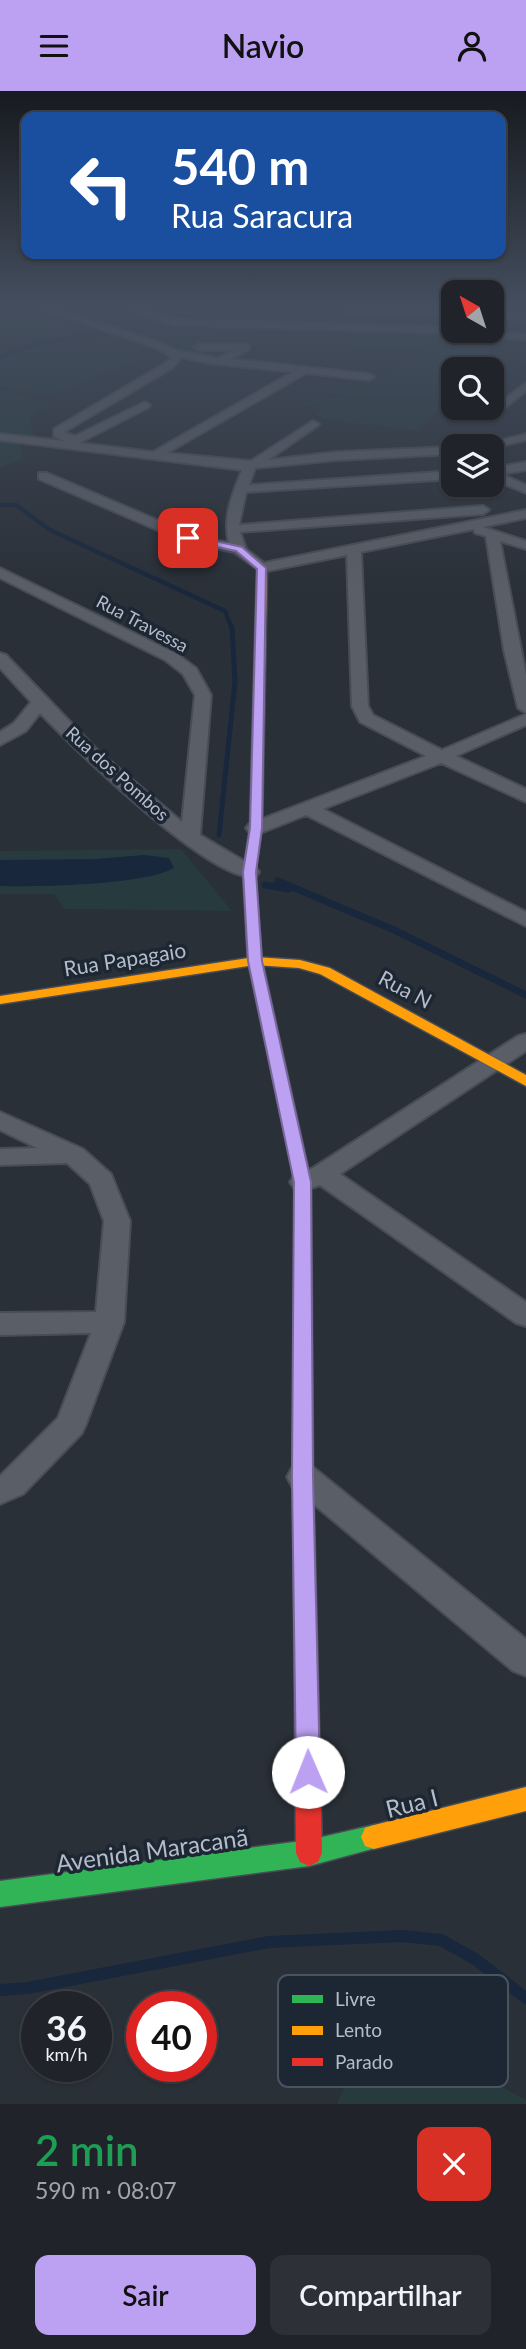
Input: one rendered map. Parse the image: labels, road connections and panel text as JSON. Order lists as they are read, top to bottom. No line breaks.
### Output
{"streets":{"street":["Rua Travessa","Rua dos Pombos","Rua Papagaio","Rua N","Rua I","Avenida Maracanã"]},"crossings":[["Rua Travessa","Rua dos Pombos"],["Rua Papagaio","Rua N"],["Rua I","Avenida Maracanã"]],"legend":["Livre","Lento","Parado"],"north":"top left","page":{"header":"Navio","turn":["540 m","Rua Saracura"],"speed":"36 km/h","limit":"40","heading":["2 min","590 m · 08:07"],"buttons":["Sair","Compartilhar"]}}
